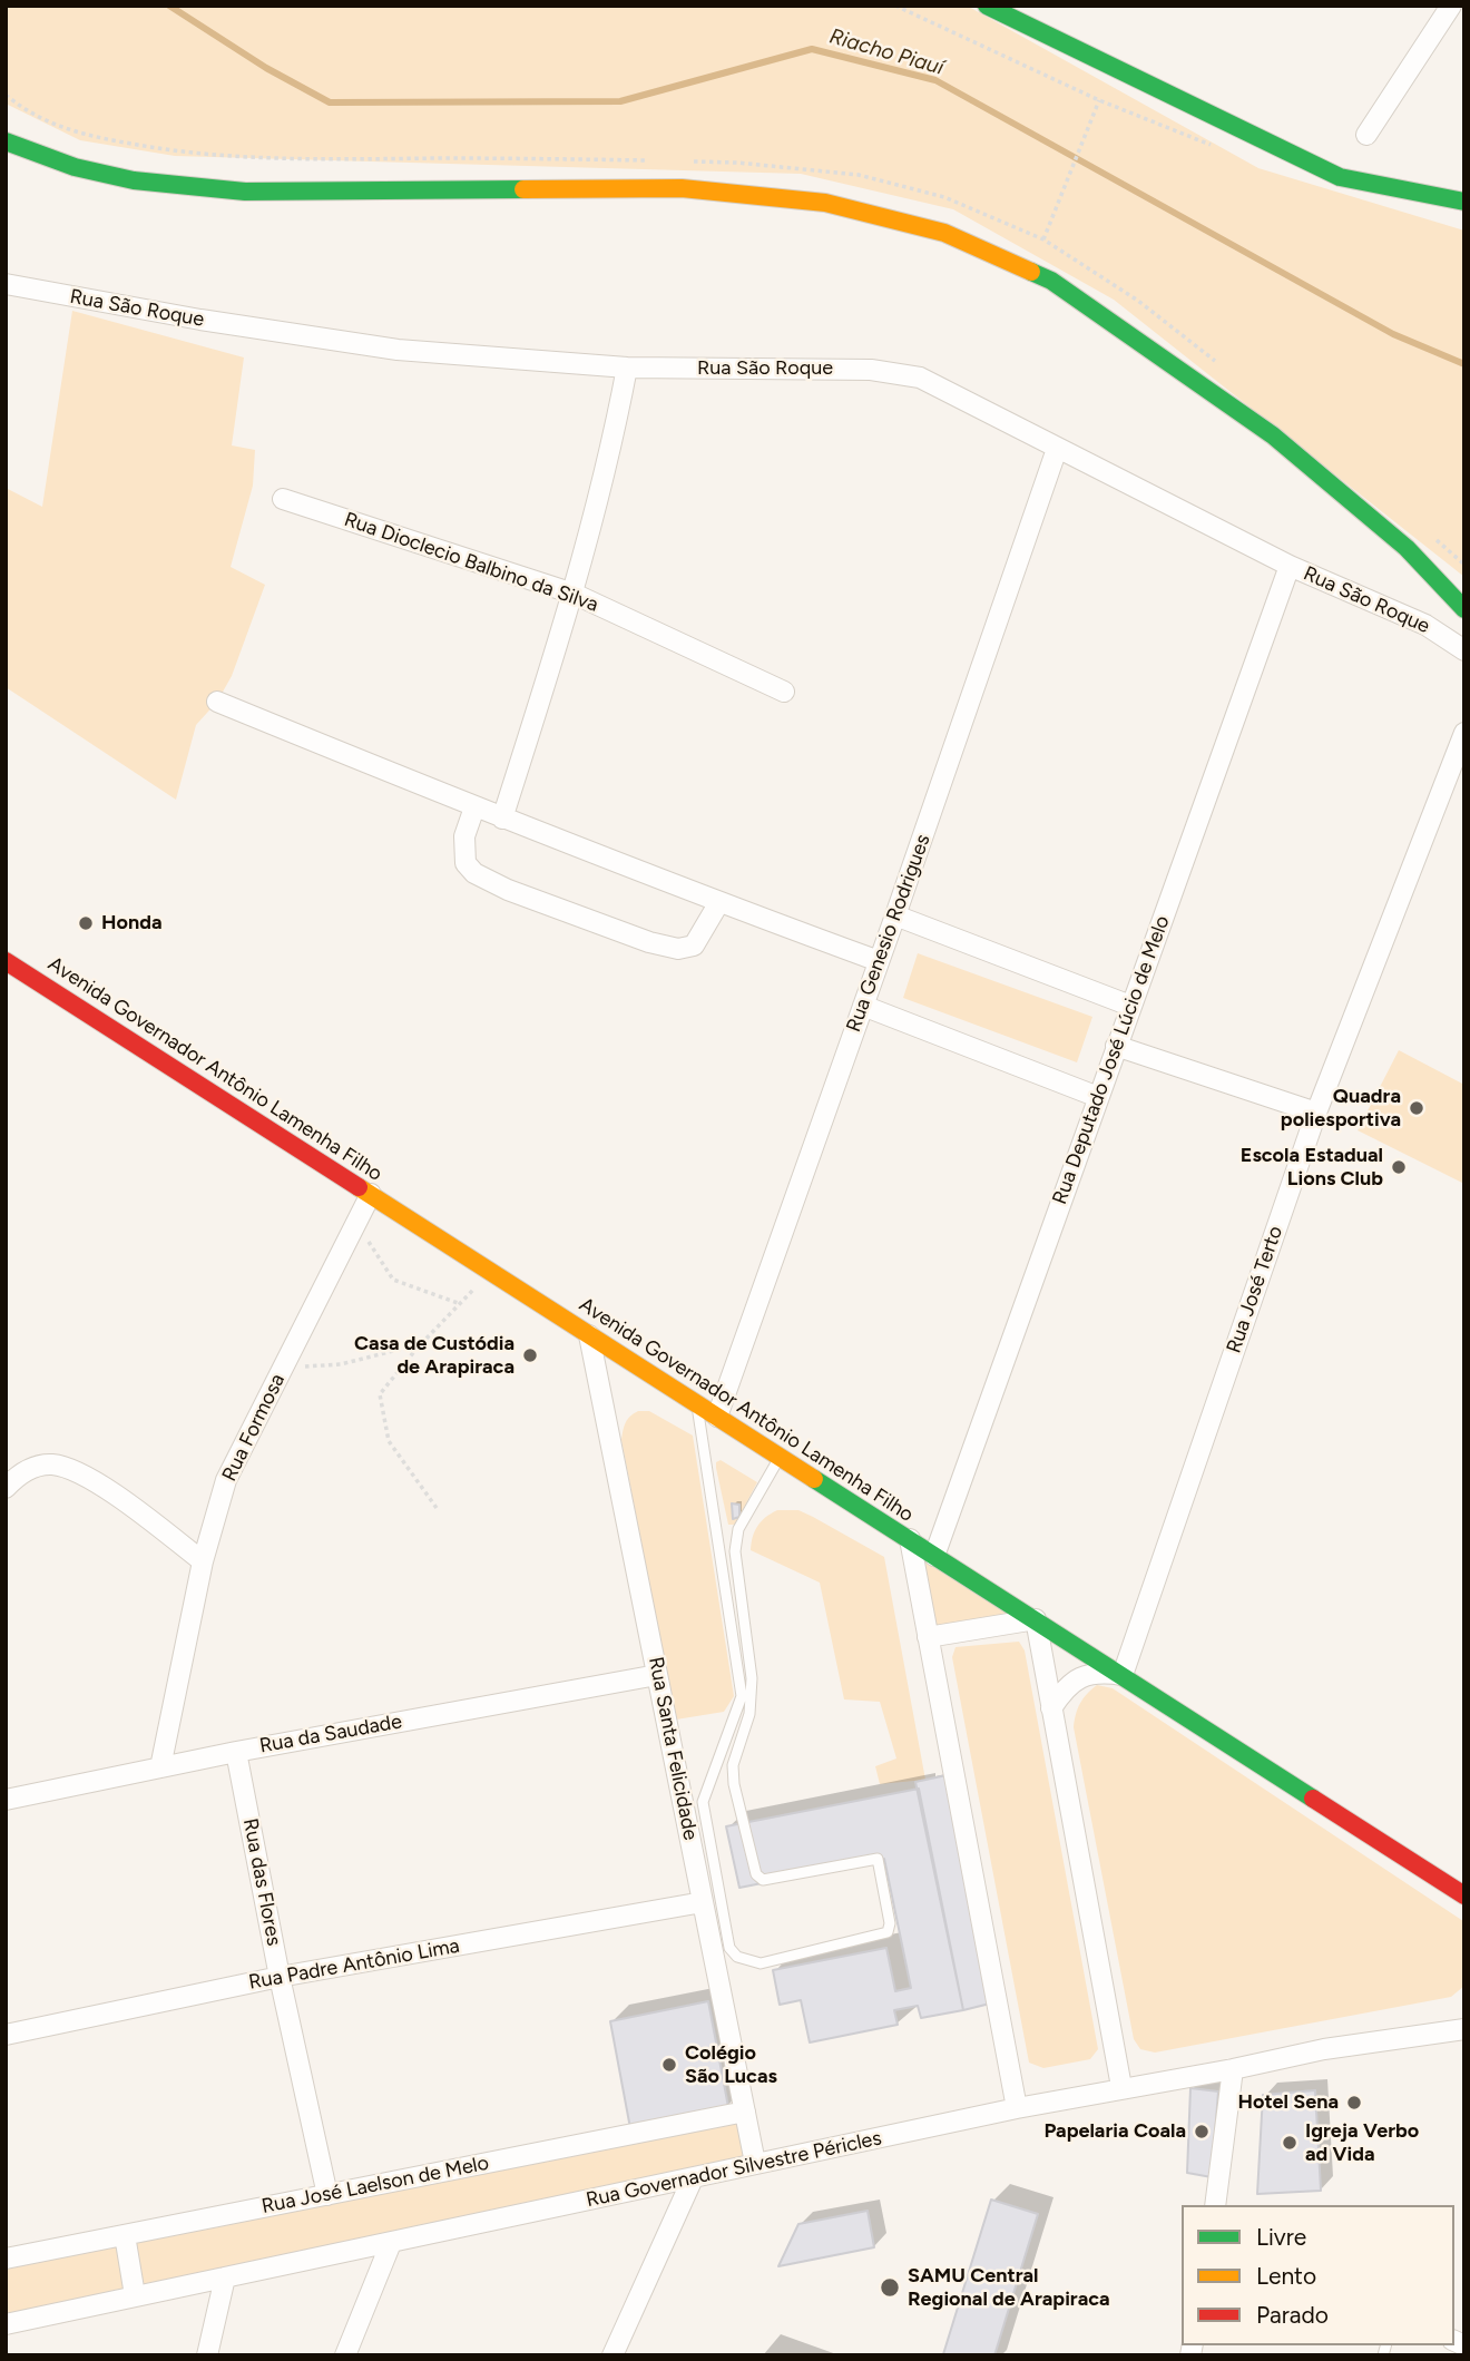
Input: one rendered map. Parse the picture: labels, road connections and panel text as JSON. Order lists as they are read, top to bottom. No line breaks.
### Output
{"streets":{"main road":["Avenida Governador Antônio Lamenha Filho"],"street":["Rua São Roque","Rua Dioclecio Balbino da Silva","Rua Genesio Rodrigues","Rua Deputado José Lúcio de Melo","Rua José Terto","Rua Formosa","Rua da Saudade","Rua Santa Felicidade","Rua das Flores","Rua Padre Antônio Lima","Rua Governador Silvestre Péricles","Rua José Laelson de Melo"]},"crossings":[["Rua São Roque","Rua Genesio Rodrigues"],["Rua São Roque","Rua Deputado José Lúcio de Melo"],["Rua Genesio Rodrigues","Avenida Governador Antônio Lamenha Filho"],["Rua Deputado José Lúcio de Melo","Avenida Governador Antônio Lamenha Filho"],["Avenida Governador Antônio Lamenha Filho","Rua José Terto"],["Avenida Governador Antônio Lamenha Filho","Rua Formosa"],["Avenida Governador Antônio Lamenha Filho","Rua Santa Felicidade"],["Rua Formosa","Rua da Saudade"],["Rua da Saudade","Rua Santa Felicidade"],["Rua da Saudade","Rua das Flores"],["Rua Santa Felicidade","Rua Padre Antônio Lima"],["Rua Santa Felicidade","Rua Governador Silvestre Péricles"],["Rua Santa Felicidade","Rua José Laelson de Melo"],["Rua das Flores","Rua Padre Antônio Lima"],["Rua das Flores","Rua José Laelson de Melo"]],"water":["Riacho Piauí"],"places":["Honda","Quadra poliesportiva","Escola Estadual Lions Club","Casa de Custódia de Arapiraca","Colégio São Lucas","Hotel Sena","Papelaria Coala","Igreja Verbo ad Vida","SAMU Central Regional de Arapiraca"],"legend":["Livre","Lento","Parado"]}
